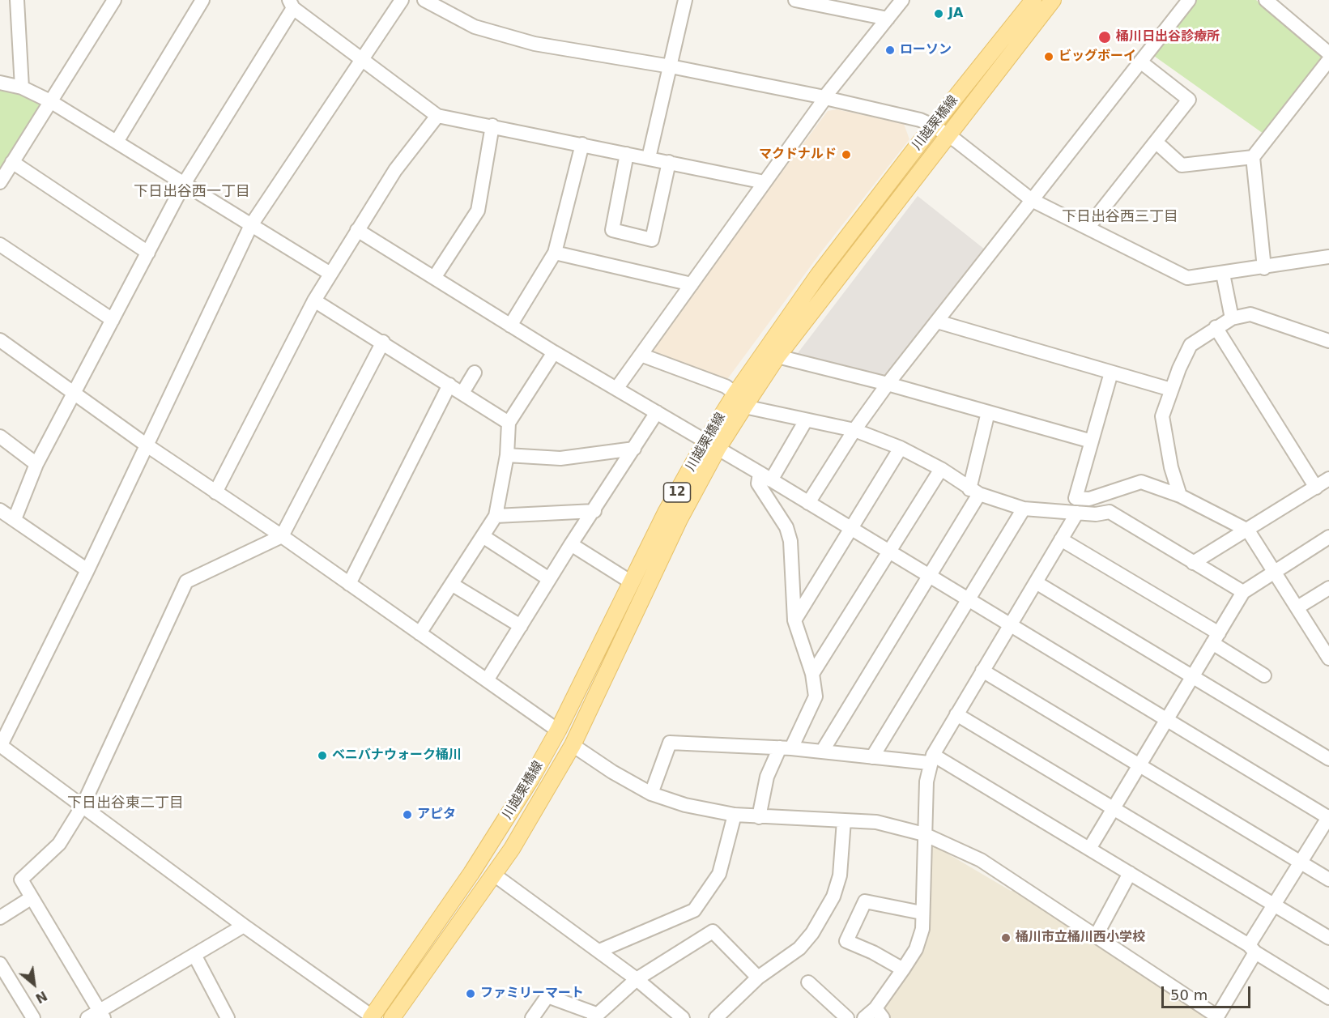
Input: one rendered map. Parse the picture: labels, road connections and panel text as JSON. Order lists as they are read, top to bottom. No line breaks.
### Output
{"streets":{"main road":["川越栗橋線","12"]},"districts":["下日出谷西一丁目","下日出谷西三丁目","下日出谷東二丁目"],"places":["JA","桶川日出谷診療所","ローソン","ビッグボーイ","マクドナルド","ベニバナウォーク桶川","アピタ","桶川市立桶川西小学校","ファミリーマート"],"scale_bar":"50 m","north":"bottom right"}
